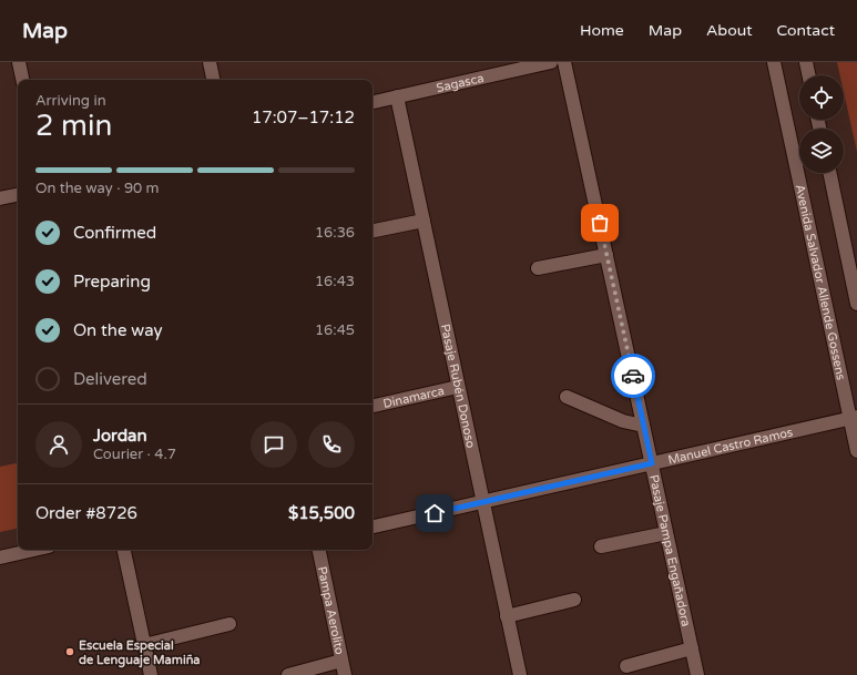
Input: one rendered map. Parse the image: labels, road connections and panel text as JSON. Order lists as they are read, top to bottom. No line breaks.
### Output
{"streets":{"street":["Sagasca","Avenida Salvador Allende Gossens","Pasaje Rubén Donoso","Dinamarca","Manuel Castro Ramos","Pasaje Pampa Engañadora","Pampa Aerolito"]},"crossings":[["Sagasca","Pasaje Rubén Donoso"],["Avenida Salvador Allende Gossens","Manuel Castro Ramos"],["Pasaje Rubén Donoso","Dinamarca"],["Pasaje Rubén Donoso","Manuel Castro Ramos"],["Manuel Castro Ramos","Pasaje Pampa Engañadora"]],"places":["Escuela Especial de Lenguaje Mamiña"],"page":{"header":"Map","nav":["Home","Map","About","Contact"],"heading":["2 min","Arriving in","17:07–17:12"],"panel":["Jordan","Courier · 4.7","Order #8726","$15,500"],"bar":"On the way · 90 m","list":[["Confirmed","16:36"],["Preparing","16:43"],["On the way","16:45"],"Delivered"]}}
